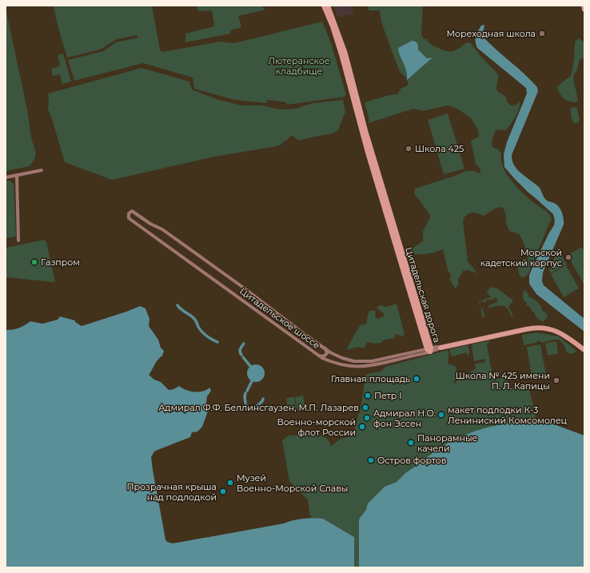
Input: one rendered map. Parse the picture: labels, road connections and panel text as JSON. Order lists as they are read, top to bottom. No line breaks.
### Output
{"streets":{"street":["Цитадельская дорога","Цитадельское шоссе"]},"crossings":[["Цитадельская дорога","Цитадельское шоссе"]],"parks":["Лютеранское кладбище"],"places":["Мореходная школа","Школа 425","Морской кадетский корпус","Газпром","Главная площадь","Школа № 425 имени П. Л. Капицы","Петр I","Адмирал Ф.Ф. Беллинсгаузен, М.П. Лазарев","макет подлодки К-3 Лениниский Комсомолец","Адмирал Н.О. фон Эссен","Военно-морской флот России","Панорамные качели","Остров фортов","Музей Военно-Морской Славы","Прозрачная крыша над подлодкой"]}
